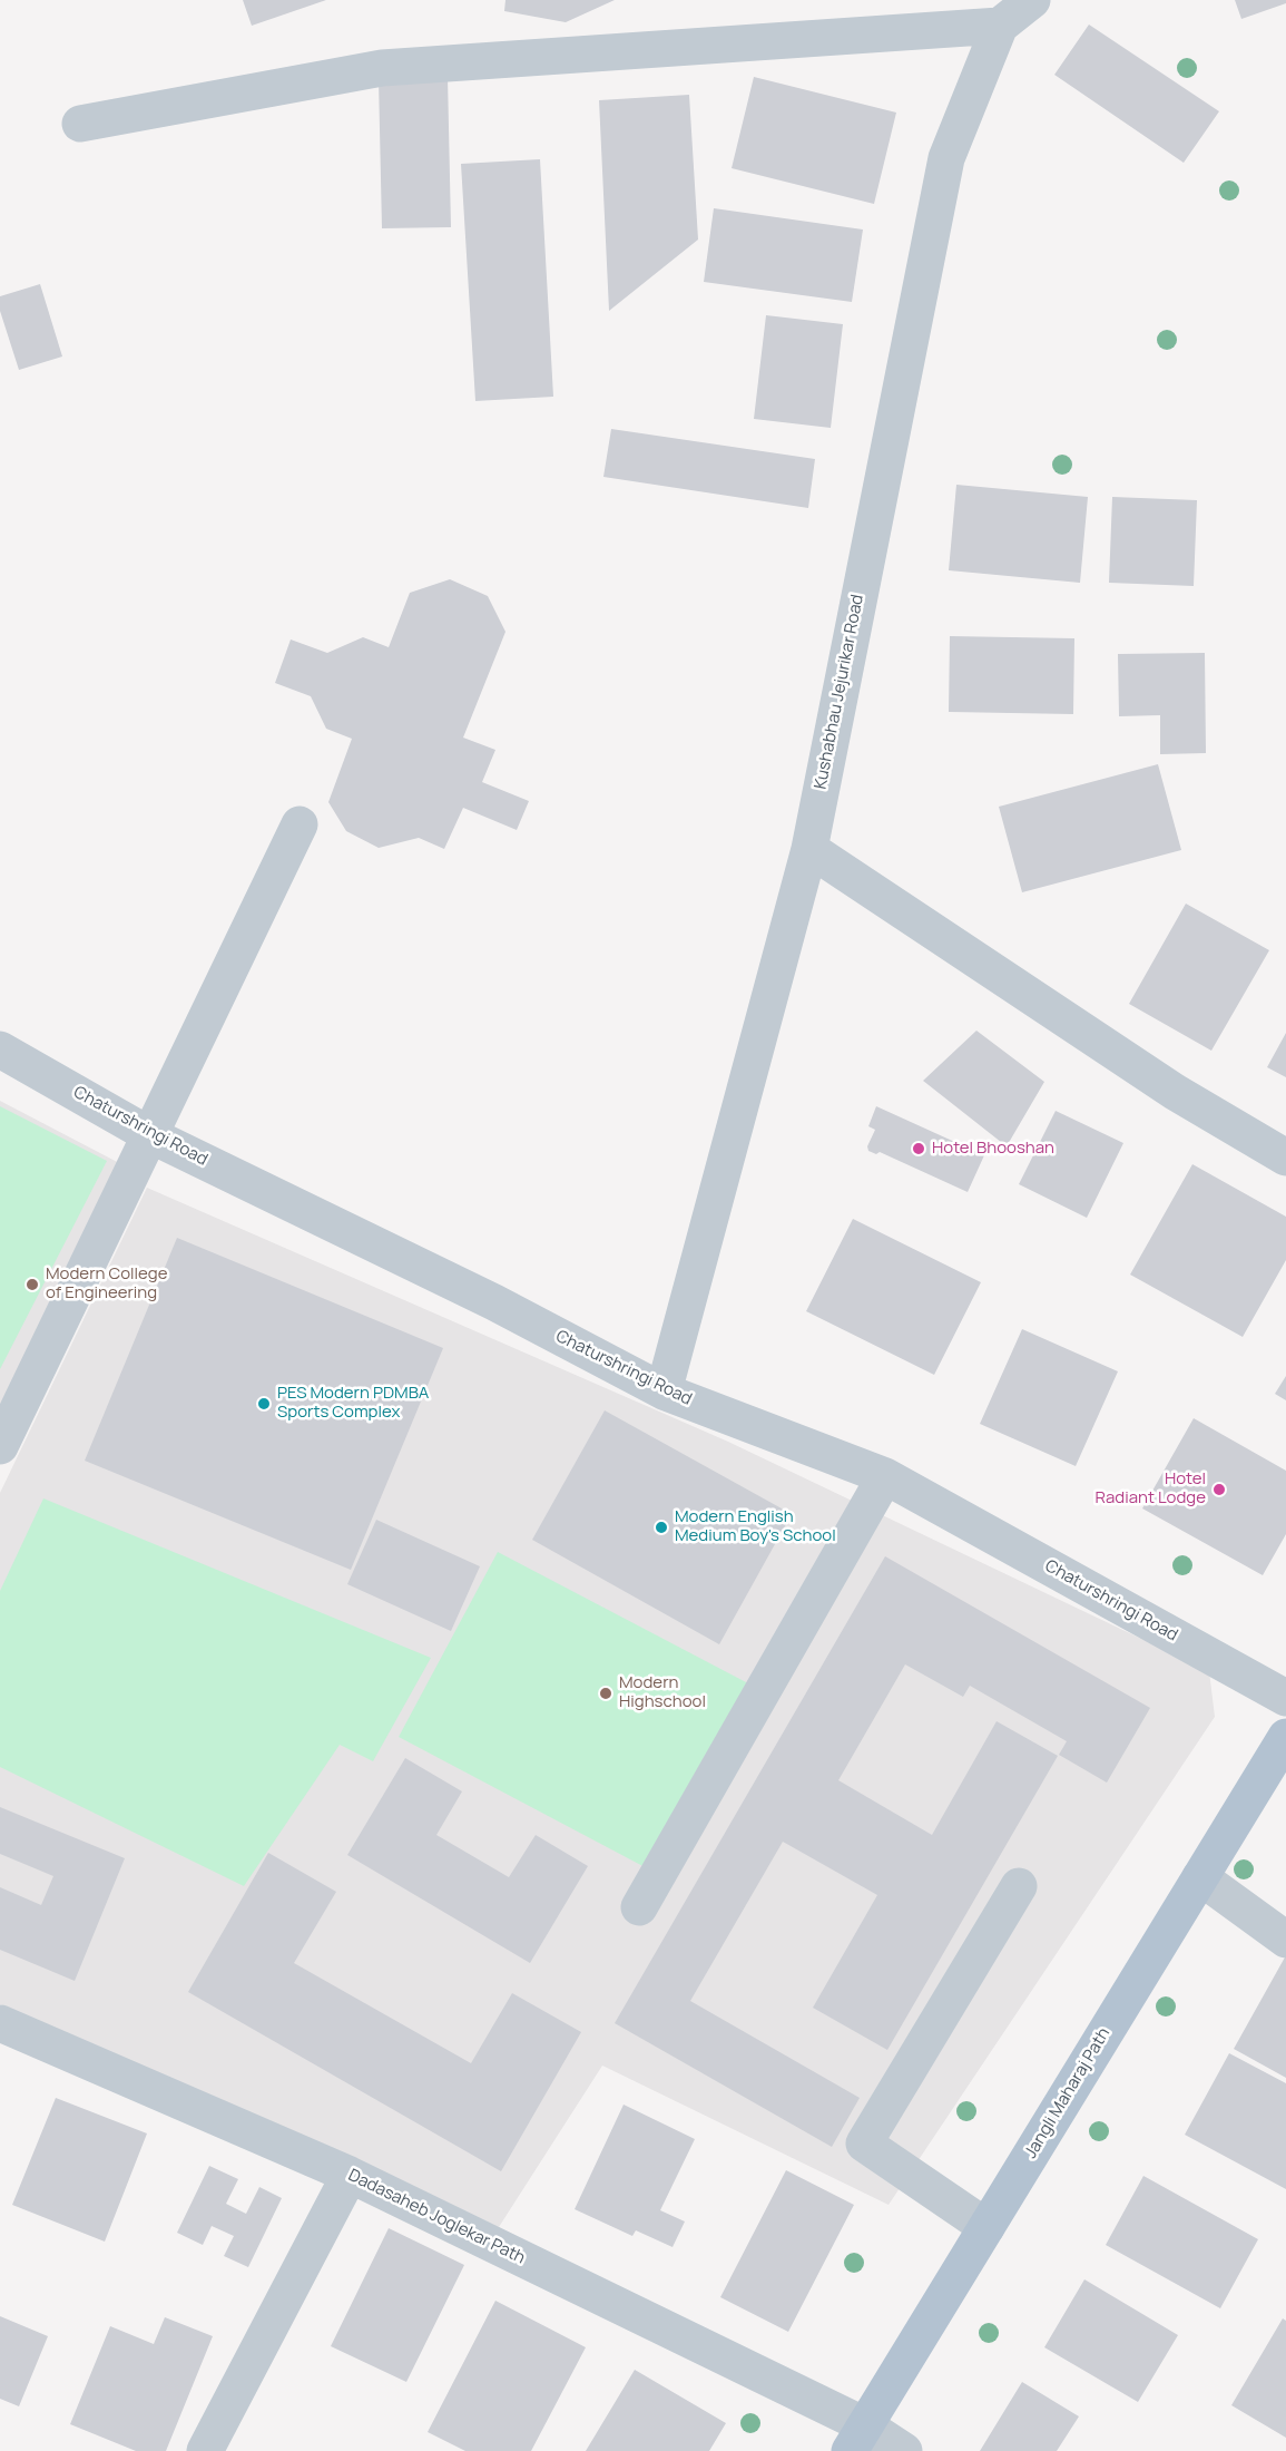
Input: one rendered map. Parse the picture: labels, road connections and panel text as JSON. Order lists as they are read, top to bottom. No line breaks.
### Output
{"streets":{"main road":["Jangli Maharaj Path"],"street":["Kushabhau Jejurikar Road","Chaturshringi Road","Dadasaheb Joglekar Path"]},"crossings":[["Kushabhau Jejurikar Road","Chaturshringi Road"],["Jangli Maharaj Path","Dadasaheb Joglekar Path"]],"places":["Hotel Bhooshan","Modern College of Engineering","PES Modern PDMBA Sports Complex","Hotel Radiant Lodge","Modern English Medium Boy's School","Modern Highschool"]}
